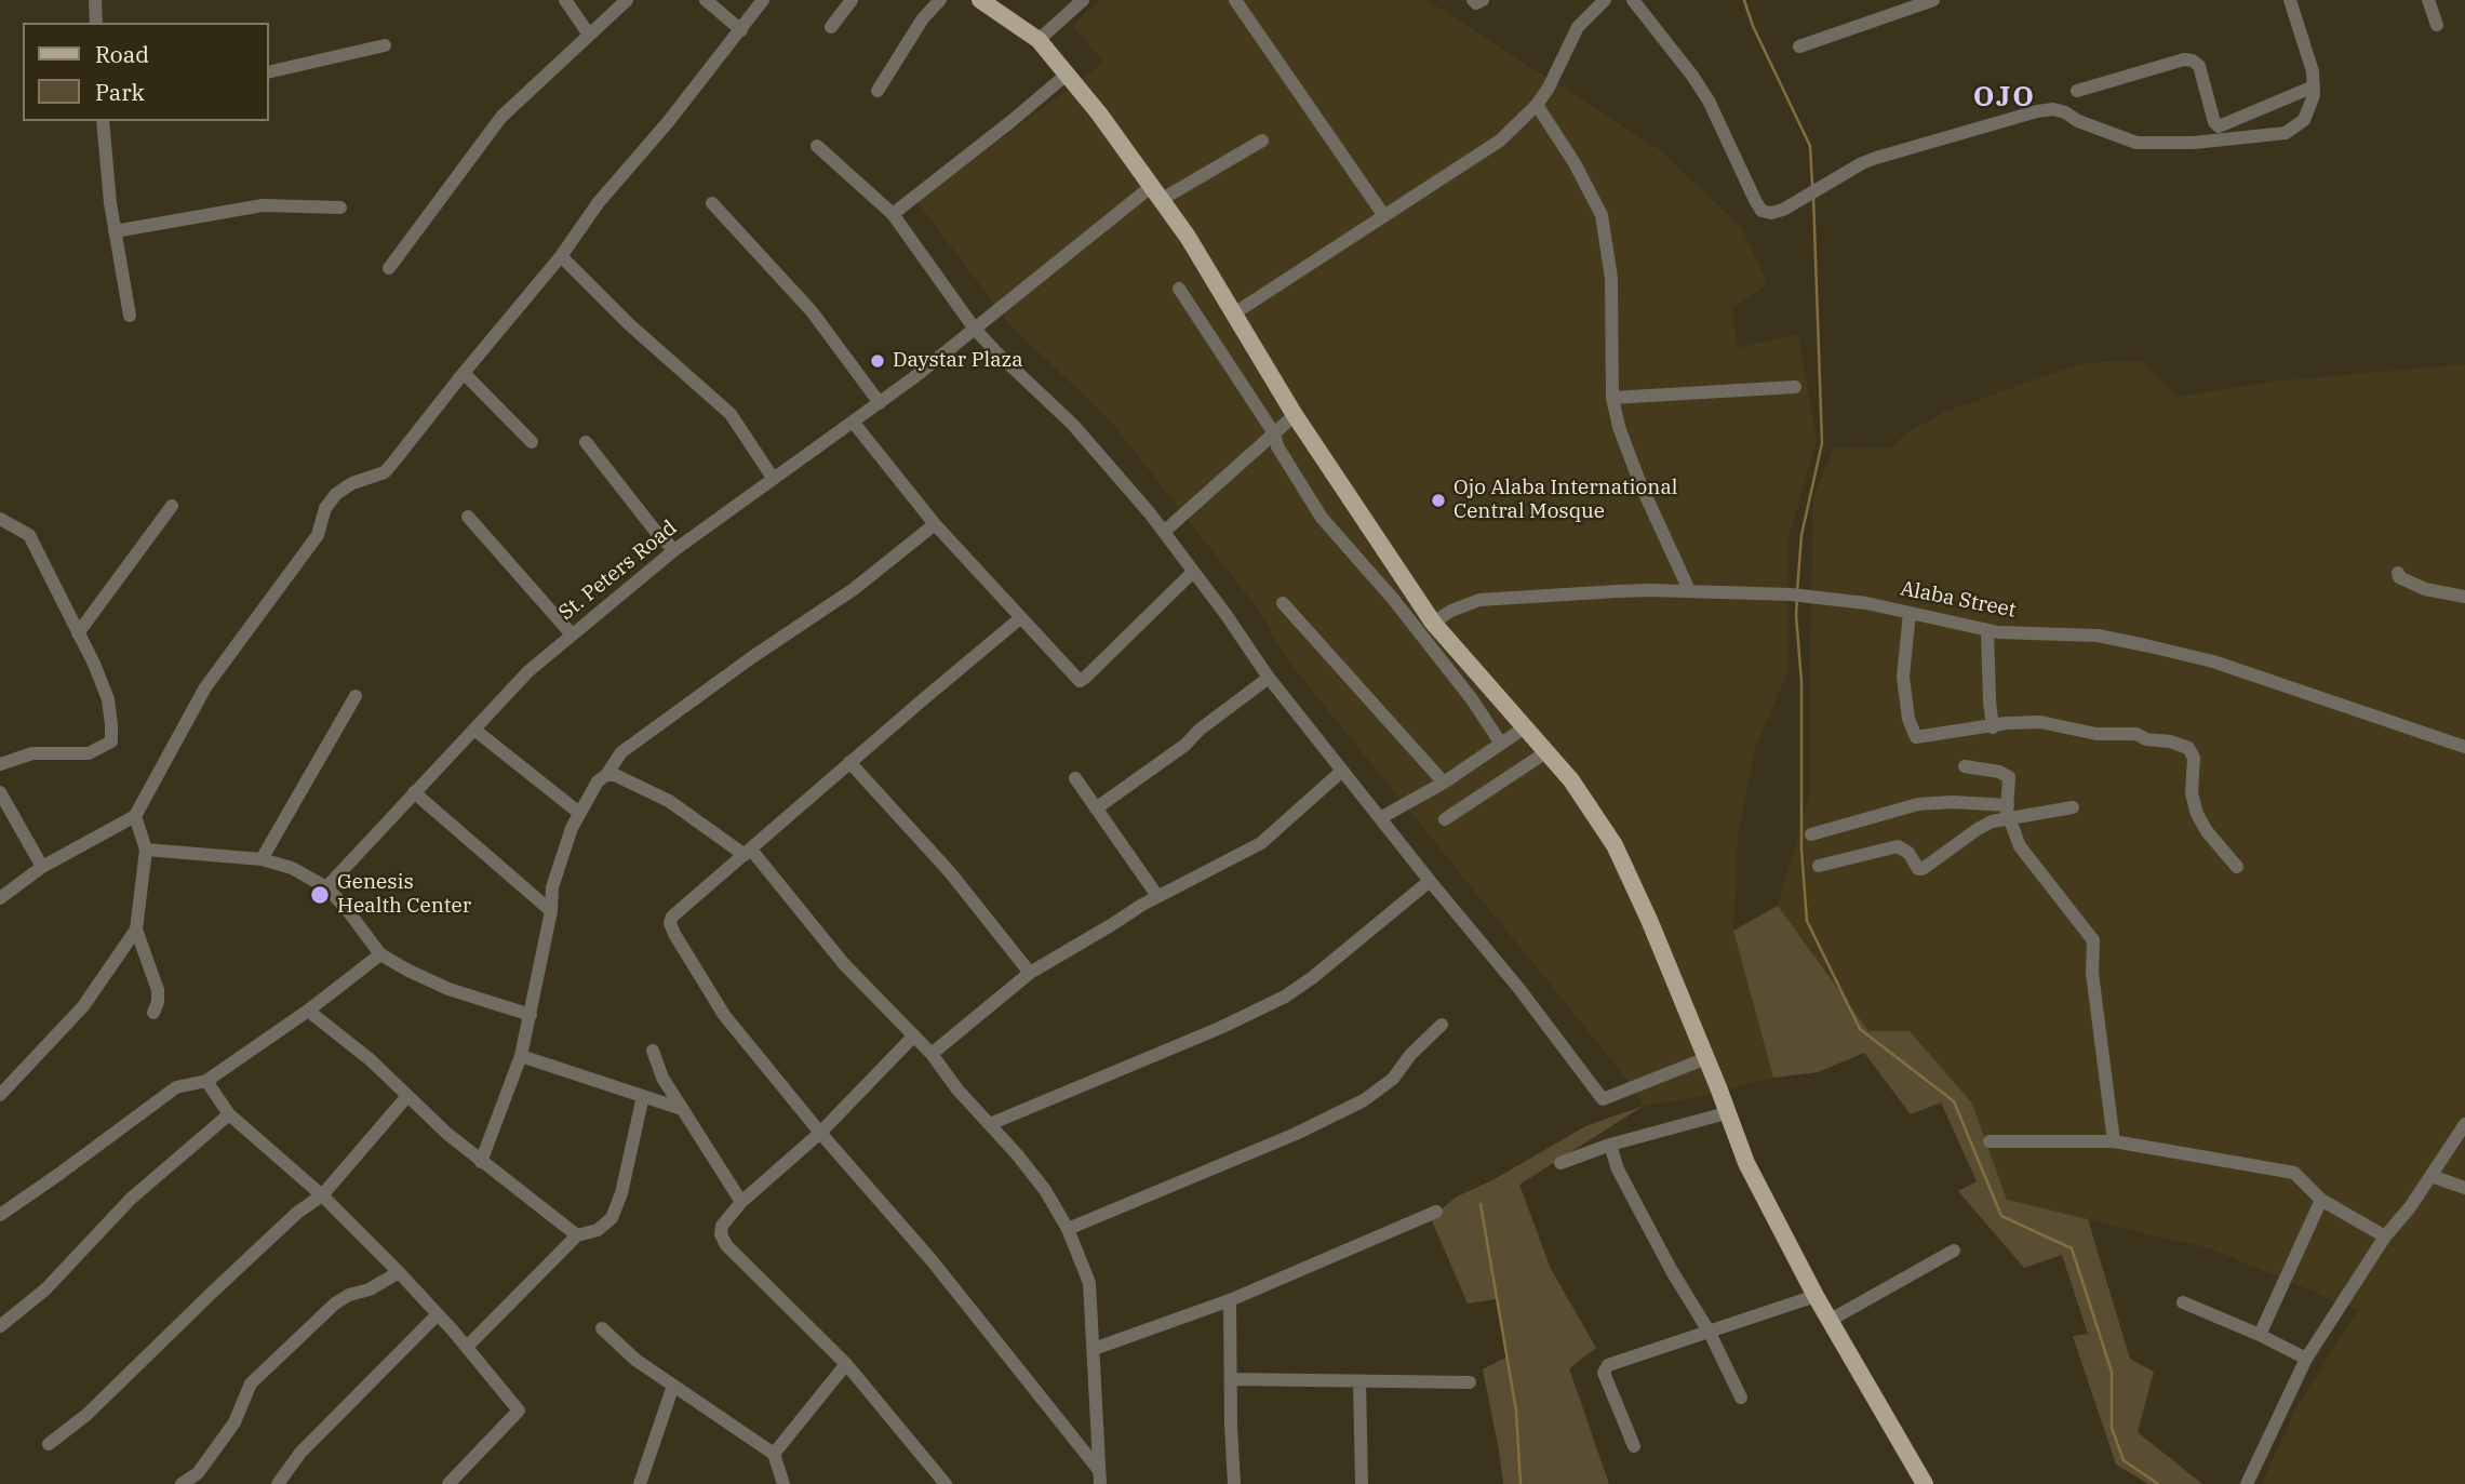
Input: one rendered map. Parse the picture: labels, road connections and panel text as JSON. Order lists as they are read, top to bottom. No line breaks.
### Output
{"streets":{"street":["St. Peters Road","Alaba Street"]},"districts":["OJO"],"places":["Daystar Plaza","Ojo Alaba International Central Mosque","Genesis Health Center"],"legend":["Road","Park"]}
